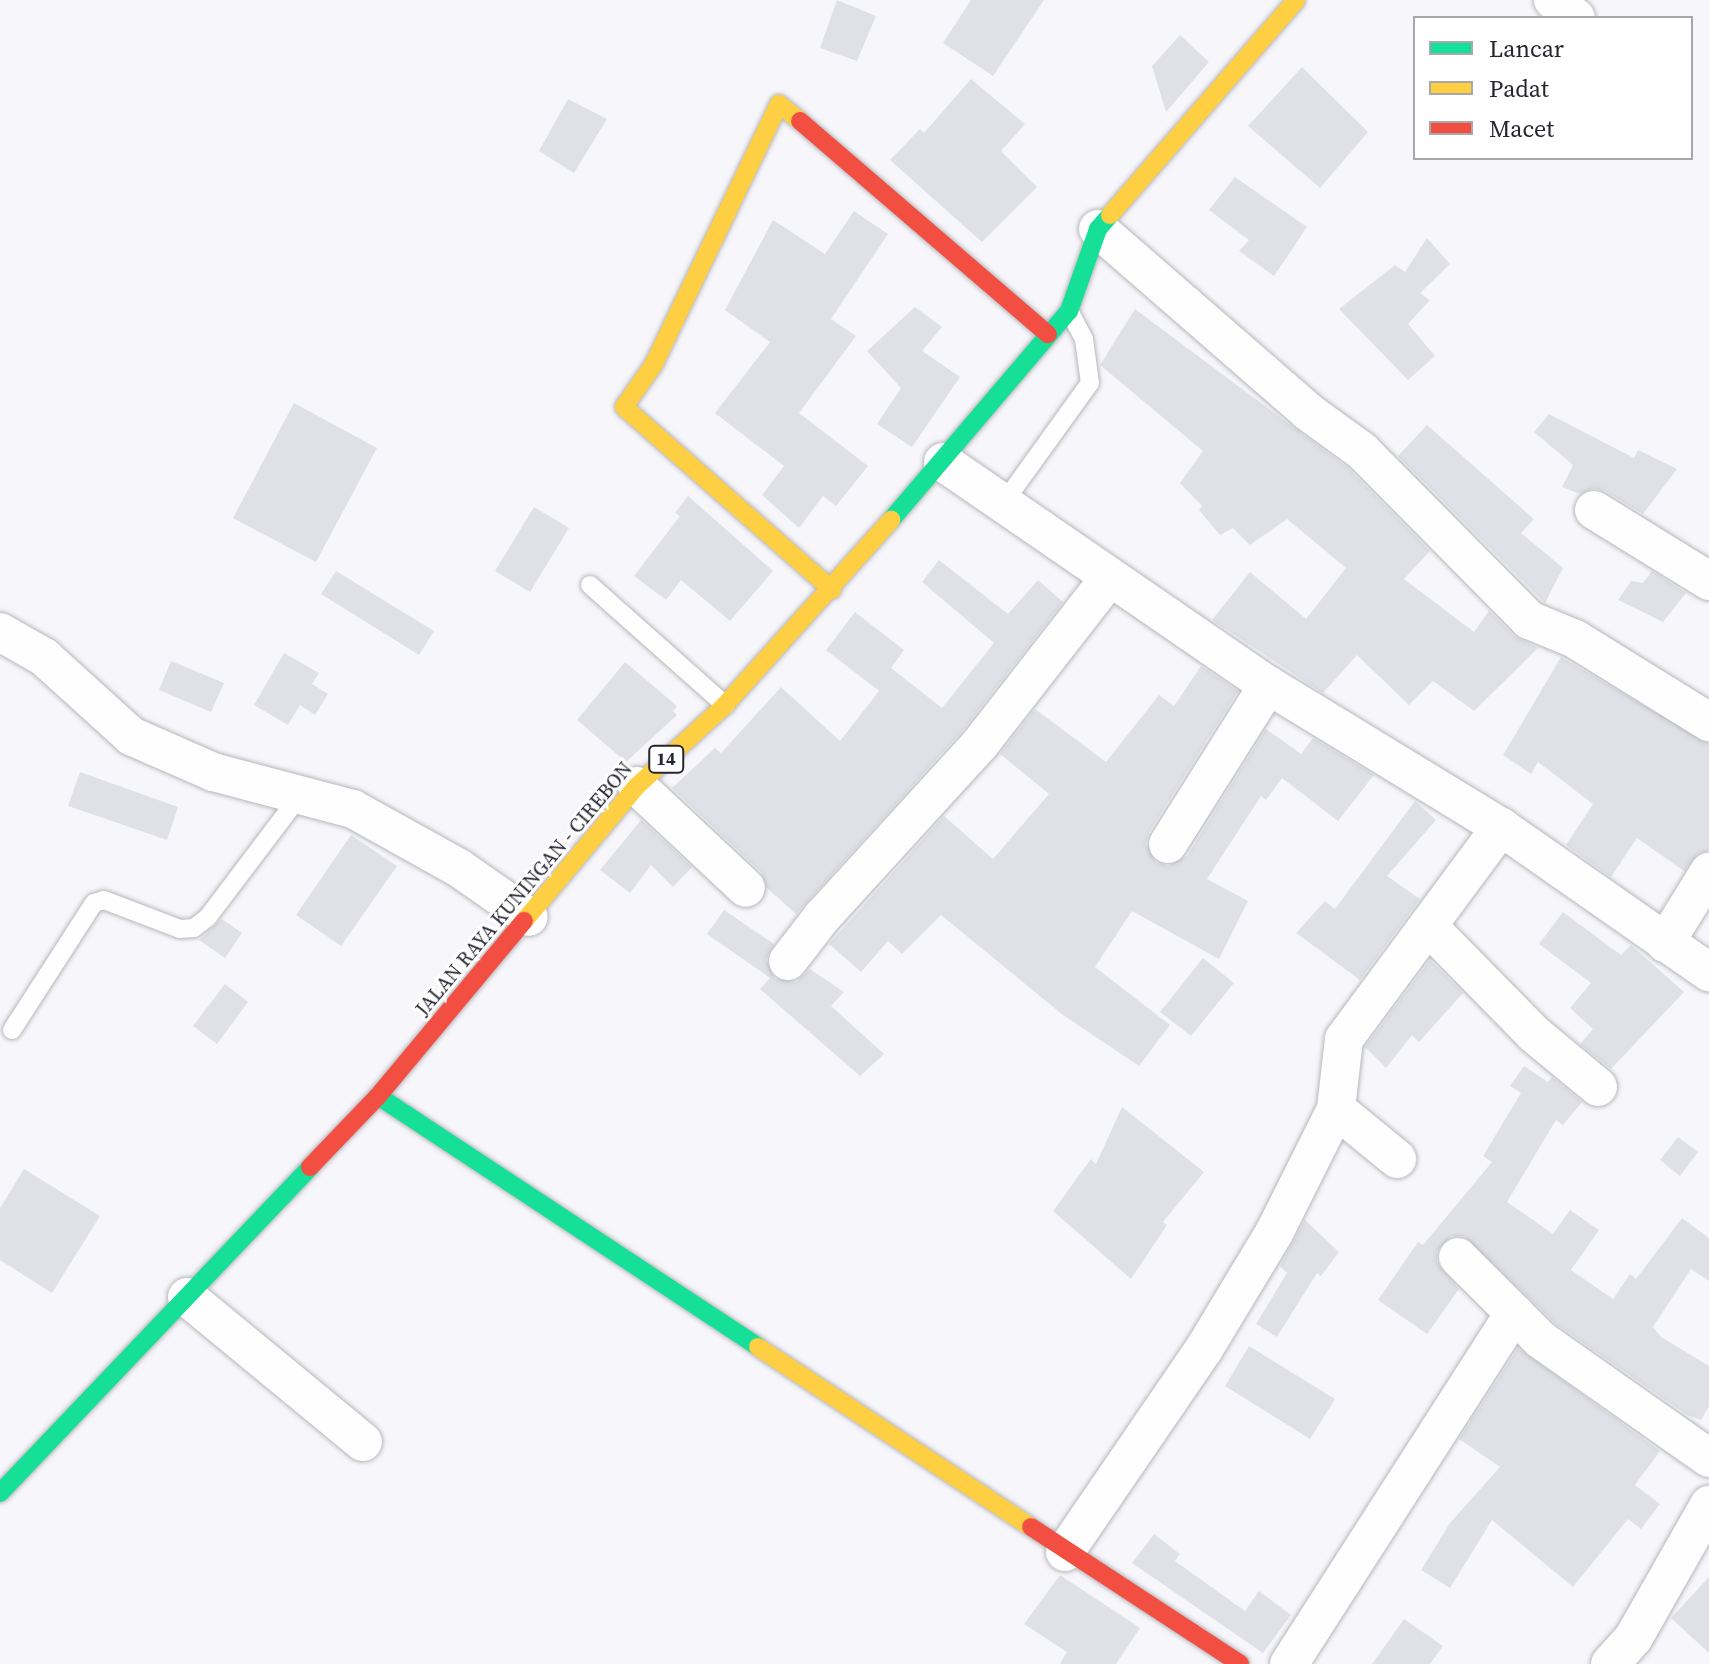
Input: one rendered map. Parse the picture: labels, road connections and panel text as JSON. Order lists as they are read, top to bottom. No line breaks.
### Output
{"streets":{"main road":["14","JALAN RAYA KUNINGAN - CIREBON"]},"legend":["Lancar","Padat","Macet"]}
